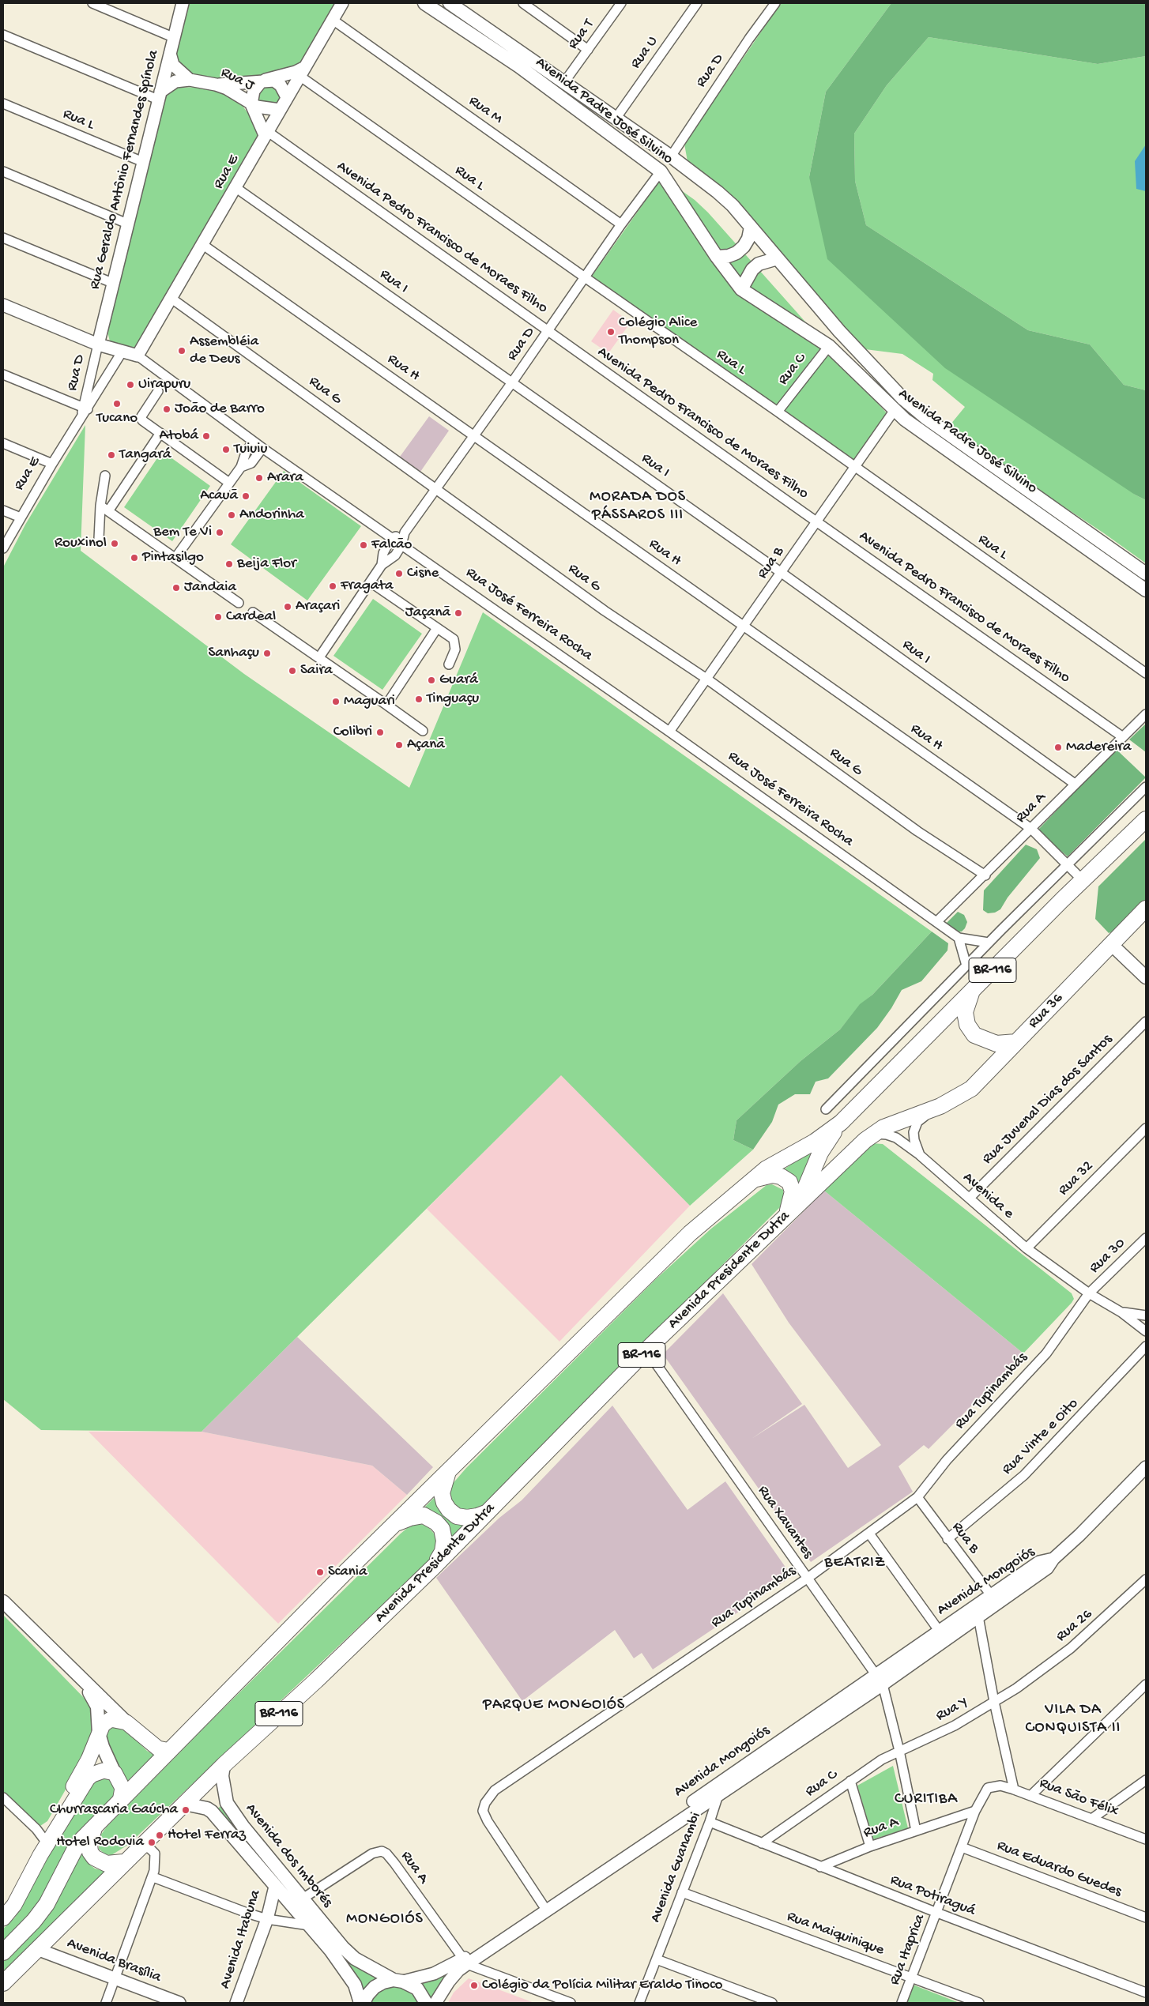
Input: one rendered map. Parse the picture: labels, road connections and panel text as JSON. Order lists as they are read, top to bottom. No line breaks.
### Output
{"streets":{"highway":["BR-116","Rua 36","Avenida Presidente Dutra"],"main road":["Avenida Padre José Silvino","Avenida dos Imborés"],"street":["Rua T","Rua U","Rua D","Rua J","Rua M","Rua L","Rua Geraldo Antônio Fernandes Spínola","Rua E","Avenida Pedro Francisco de Moraes Filho","Rua I","Rua H","Rua C","Rua G","Rua B","Rua José Ferreira Rocha","Rua A","Rua Juvenal Dias dos Santos","Rua 32","Avenida e","Rua 30","Rua Tupinambás","Rua Vinte e Oito","Rua Xavantes","Avenida Mongoiós","Rua 26","Rua Y","Rua São Félix","Avenida Guanambi","Rua Eduardo Guedes","Rua Potiraguá","Rua Maiquinique","Avenida Itabuna","Rua Itaprica","Avenida Brasília"]},"crossings":[["Rua T","Avenida Padre José Silvino"],["Rua U","Avenida Padre José Silvino"],["Rua D","Rua M"],["Rua D","Avenida Padre José Silvino"],["Rua D","Rua L"],["Rua D","Rua Geraldo Antônio Fernandes Spínola"],["Rua D","Rua E"],["Rua D","Avenida Pedro Francisco de Moraes Filho"],["Rua D","Rua I"],["Rua D","Rua H"],["Rua D","Rua G"],["Rua D","Rua José Ferreira Rocha"],["Rua J","Rua Geraldo Antônio Fernandes Spínola"],["Rua J","Rua E"],["Rua M","Rua E"],["Avenida Padre José Silvino","Rua C"],["Avenida Padre José Silvino","Rua B"],["Rua L","Rua Geraldo Antônio Fernandes Spínola"],["Rua L","Rua E"],["Rua L","Rua C"],["Rua L","Rua B"],["Rua Geraldo Antônio Fernandes Spínola","Rua José Ferreira Rocha"],["Rua E","Avenida Pedro Francisco de Moraes Filho"],["Rua E","Rua I"],["Rua E","Rua H"],["Rua E","Rua G"],["Rua E","Rua José Ferreira Rocha"],["Avenida Pedro Francisco de Moraes Filho","Rua B"],["Avenida Pedro Francisco de Moraes Filho","Rua A"],["Rua I","Rua B"],["Rua I","Rua A"],["Rua H","Rua B"],["Rua H","Rua A"],["Rua H","Avenida Presidente Dutra"],["Rua C","Rua Xavantes"],["Rua C","Rua Y"],["Rua C","Rua Potiraguá"],["Rua G","Rua B"],["Rua G","Rua A"],["Rua B","Rua José Ferreira Rocha"],["Rua B","Rua Tupinambás"],["Rua B","Rua Vinte e Oito"],["Rua B","Avenida Mongoiós"],["Rua José Ferreira Rocha","Rua A"],["Rua A","Rua Xavantes"],["Rua A","Avenida Mongoiós"],["Rua A","Avenida dos Imborés"],["Rua A","Rua Potiraguá"],["Rua A","Rua Itaprica"],["BR-116","Avenida Presidente Dutra"],["Rua 36","Avenida e"],["Rua 36","Avenida Presidente Dutra"],["Rua Juvenal Dias dos Santos","Avenida e"],["Rua 32","Avenida e"],["Avenida e","Rua 30"],["Avenida e","Rua Tupinambás"],["Rua 30","Rua Tupinambás"],["Avenida Presidente Dutra","Rua Xavantes"],["Avenida Presidente Dutra","Avenida dos Imborés"],["Avenida Presidente Dutra","Avenida Brasília"],["Rua Tupinambás","Rua Xavantes"],["Rua Tupinambás","Avenida Mongoiós"],["Rua Xavantes","Avenida Mongoiós"],["Rua Xavantes","Rua Y"],["Avenida Mongoiós","Avenida dos Imborés"],["Avenida Mongoiós","Avenida Guanambi"],["Rua 26","Rua Y"],["Rua São Félix","Rua Itaprica"],["Avenida dos Imborés","Avenida Itabuna"],["Avenida Guanambi","Rua Potiraguá"],["Avenida Guanambi","Rua Maiquinique"],["Rua Eduardo Guedes","Rua Itaprica"],["Rua Potiraguá","Rua Itaprica"],["Rua Maiquinique","Rua Itaprica"]],"districts":["MORADA DOS PÁSSAROS III","BEATRIZ","PARQUE MONGOIÓS","VILA DA CONQUISTA II","CURITIBA","MONGOIÓS"],"places":["Colégio Alice Thompson","Assembléia de Deus","Uirapuru","Tucano","João de Barro","Atobá","Tuiuiu","Tangará","Arara","Acauã","Andorinha","Bem Te Vi","Rouxinol","Falcão","Pintasilgo","Beija Flor","Cisne","Fragata","Jandaia","Araçari","Jaçanã","Cardeal","Sanhaçu","Saira","Guará","Tinguaçu","Maguari","Colibri","Açanã","Madereira","Scania","Churrascaria Gaúcha","Hotel Ferraz","Hotel Rodovia","Colégio da Polícia Militar Eraldo Tinoco"]}
